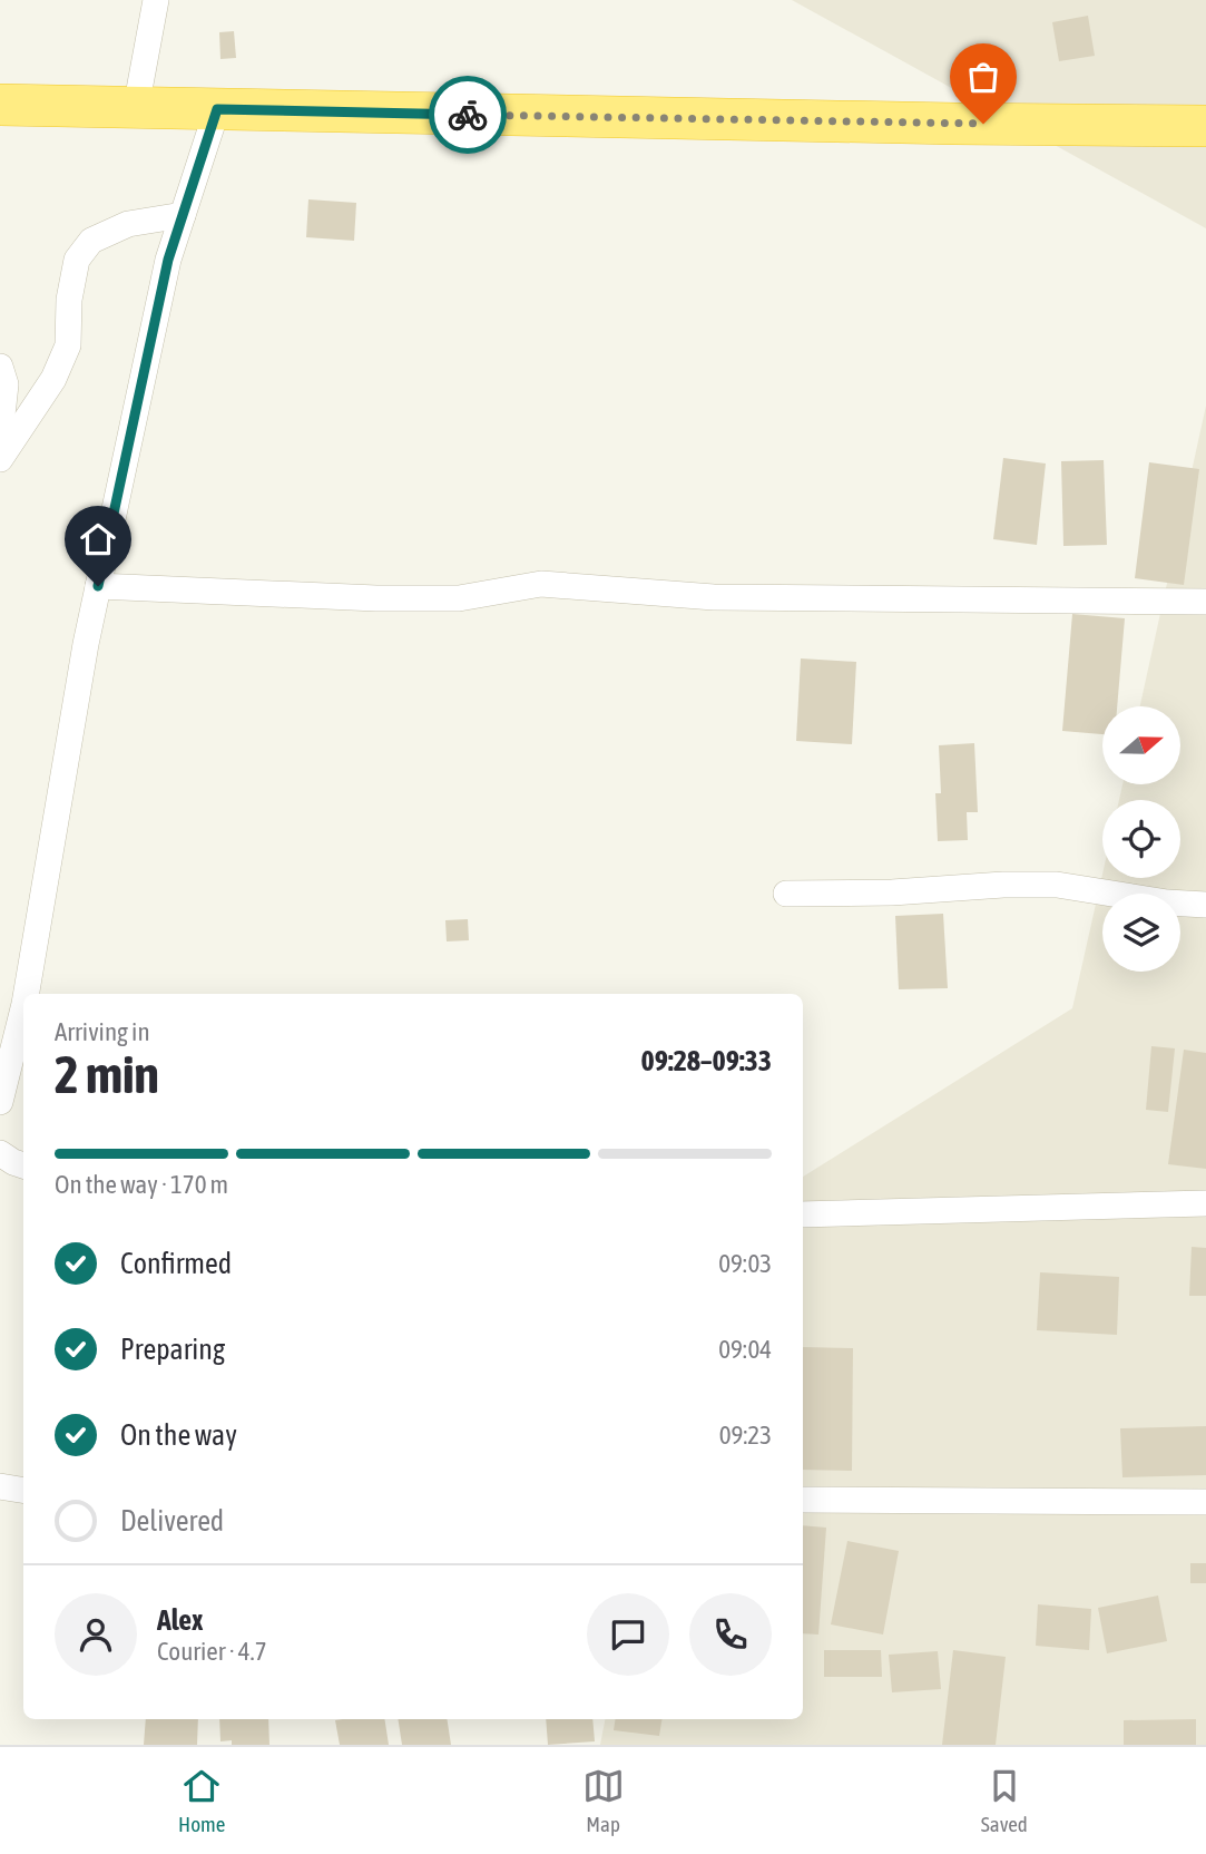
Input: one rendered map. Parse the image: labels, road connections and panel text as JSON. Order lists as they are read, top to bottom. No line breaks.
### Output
{"north":"right","page":{"heading":["2 min","Arriving in","09:28–09:33"],"panel":["Alex","Courier · 4.7"],"bar":"On the way · 170 m","list":[["Confirmed","09:03"],["Preparing","09:04"],["On the way","09:23"],"Delivered"],"tabs":["Home","Map","Saved"]}}
